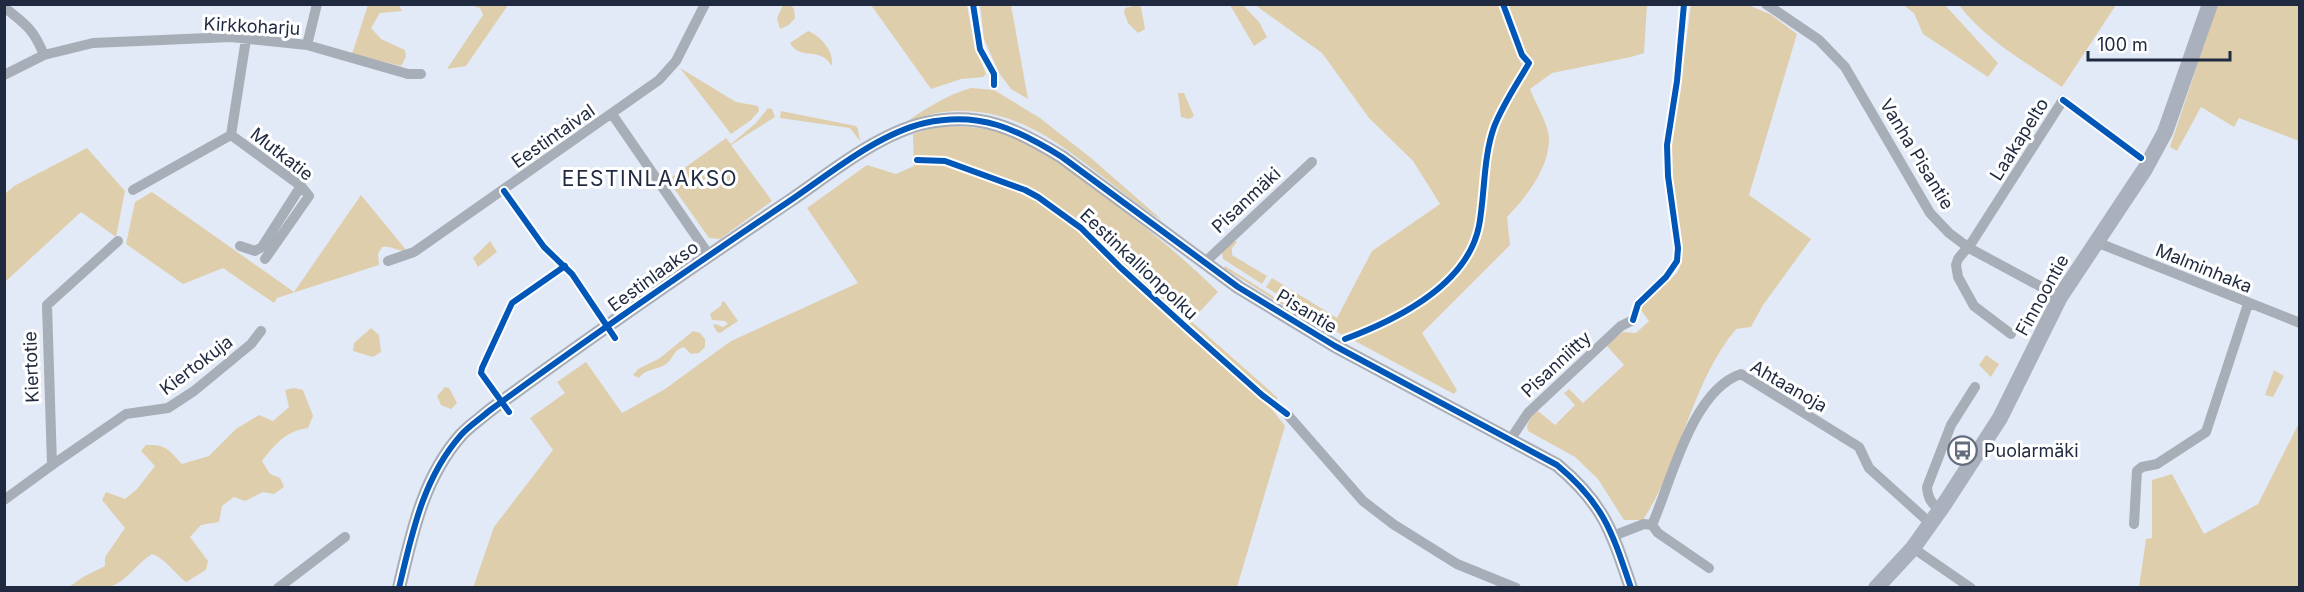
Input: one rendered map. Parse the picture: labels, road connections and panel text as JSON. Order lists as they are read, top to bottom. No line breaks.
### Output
{"streets":{"main road":["Finnoontie"],"street":["Kirkkoharju","Eestintaival","Laakapelto","Mutkatie","Vanha Pisantie","Pisanmäki","Malminhaka","Eestinlaakso","Pisantie","Pisanniitty","Kiertokuja","Kiertotie","Ahtaanoja"],"cycle path":["Eestinkallionpolku"]},"crossings":[["Laakapelto","Vanha Pisantie"],["Vanha Pisantie","Finnoontie"],["Pisanmäki","Pisantie"],["Malminhaka","Finnoontie"],["Eestinlaakso","Pisantie"],["Finnoontie","Ahtaanoja"],["Pisantie","Pisanniitty"],["Kiertokuja","Kiertotie"]],"districts":["EESTINLAAKSO"],"places":{"bus stop":["Puolarmäki"]},"scale_bar":"100 m"}
